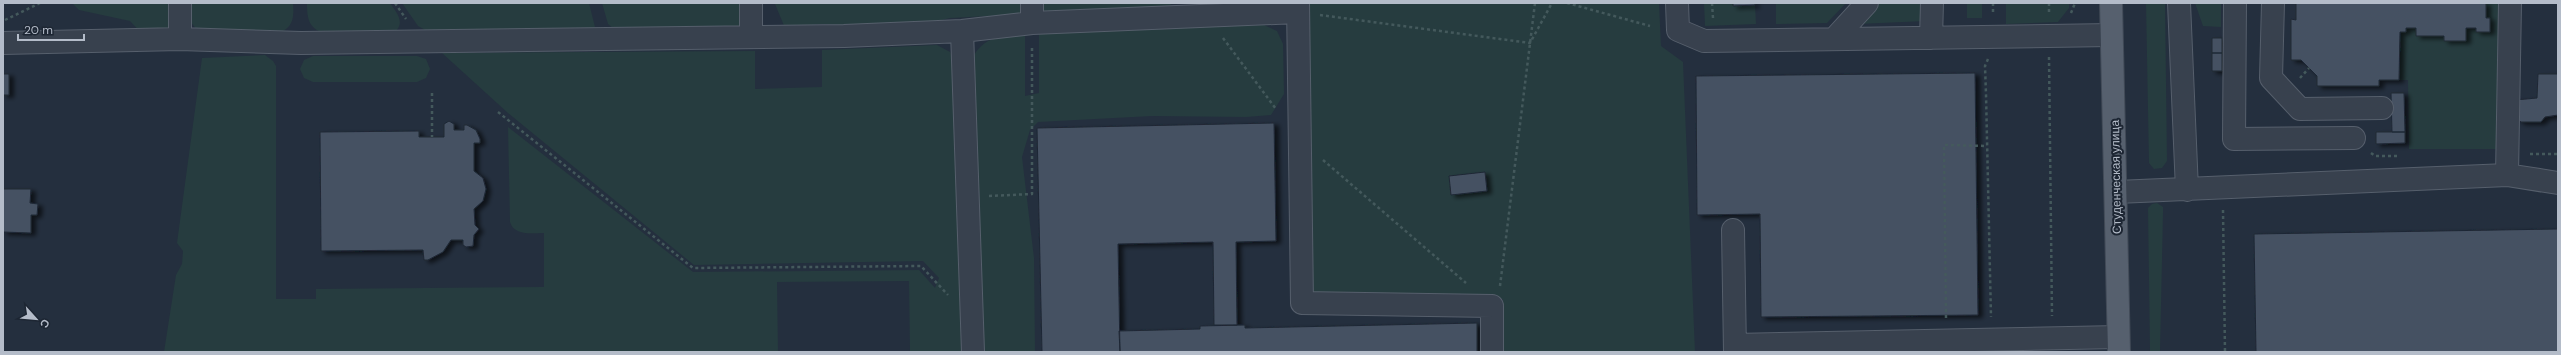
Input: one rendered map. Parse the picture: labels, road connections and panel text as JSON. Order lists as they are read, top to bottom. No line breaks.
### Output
{"streets":{"main road":["Студенческая улица"]},"scale_bar":"20 m","north":"bottom right"}
